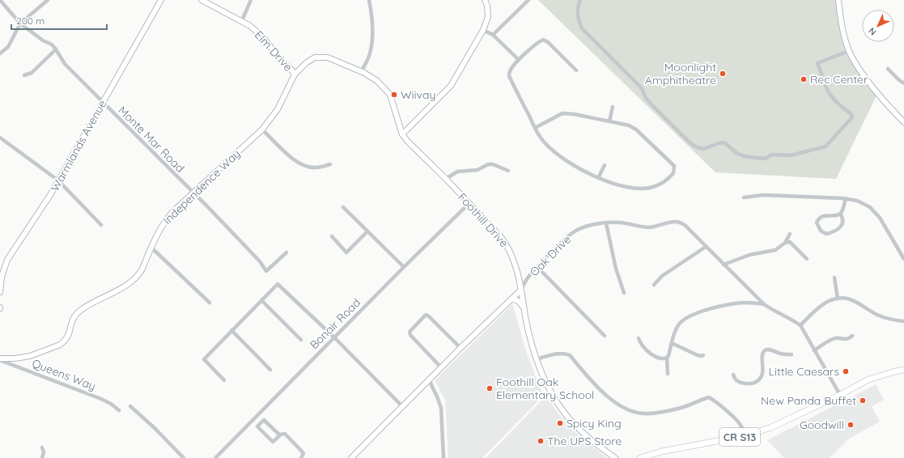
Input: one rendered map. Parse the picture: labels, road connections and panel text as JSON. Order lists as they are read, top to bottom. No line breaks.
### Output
{"streets":{"main road":["CR S13"],"street":["Elm Drive","Monte Mar Road","Warmlands Avenue","Independence Way","Foothill Drive","Oak Drive","Bonair Road","Queens Way"]},"crossings":[["Elm Drive","Independence Way"],["Elm Drive","Foothill Drive"],["Monte Mar Road","Warmlands Avenue"],["Monte Mar Road","Independence Way"],["Independence Way","Queens Way"],["Foothill Drive","Oak Drive"],["Foothill Drive","Bonair Road"]],"places":["Moonlight Amphitheatre","Rec Center","Wiivay","Little Caesars","Foothill Oak Elementary School","New Panda Buffet","Spicy King","Goodwill","The UPS Store"],"scale_bar":"200 m","north":"bottom left"}
